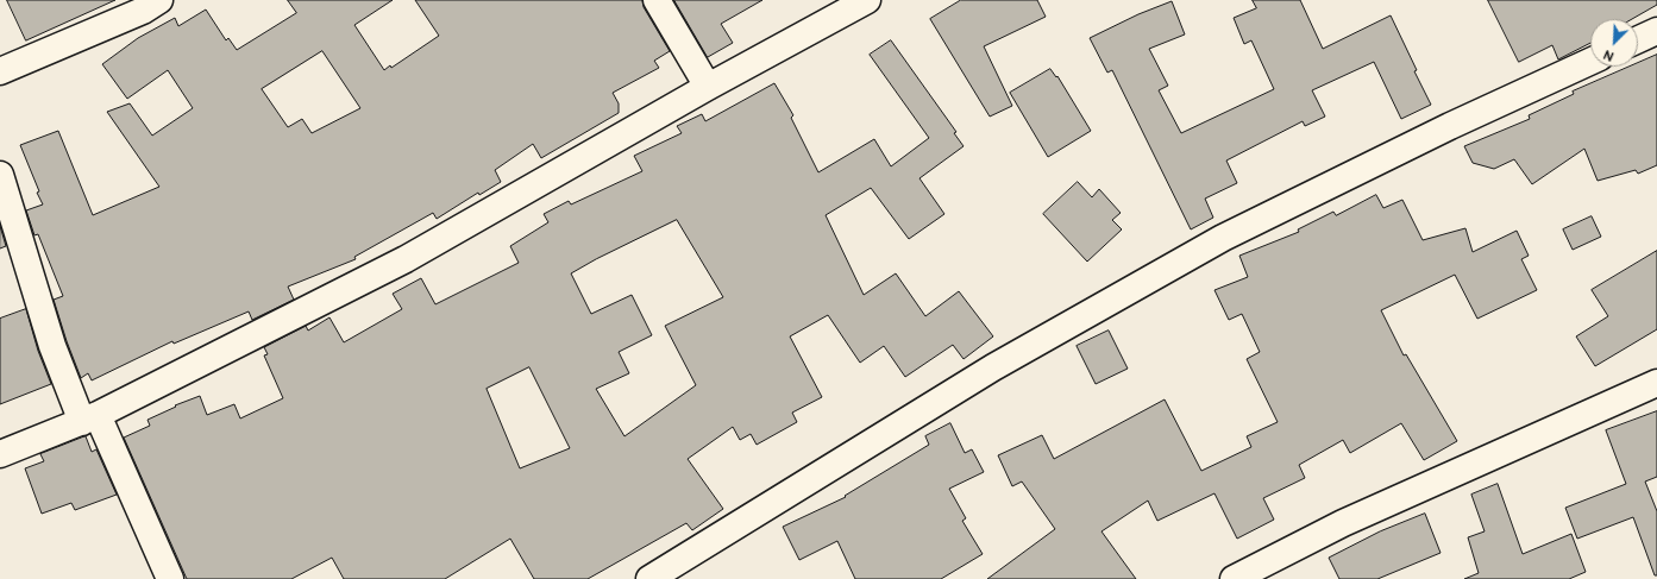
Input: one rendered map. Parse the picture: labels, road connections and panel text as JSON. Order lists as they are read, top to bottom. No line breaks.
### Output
{"north":"bottom left"}
